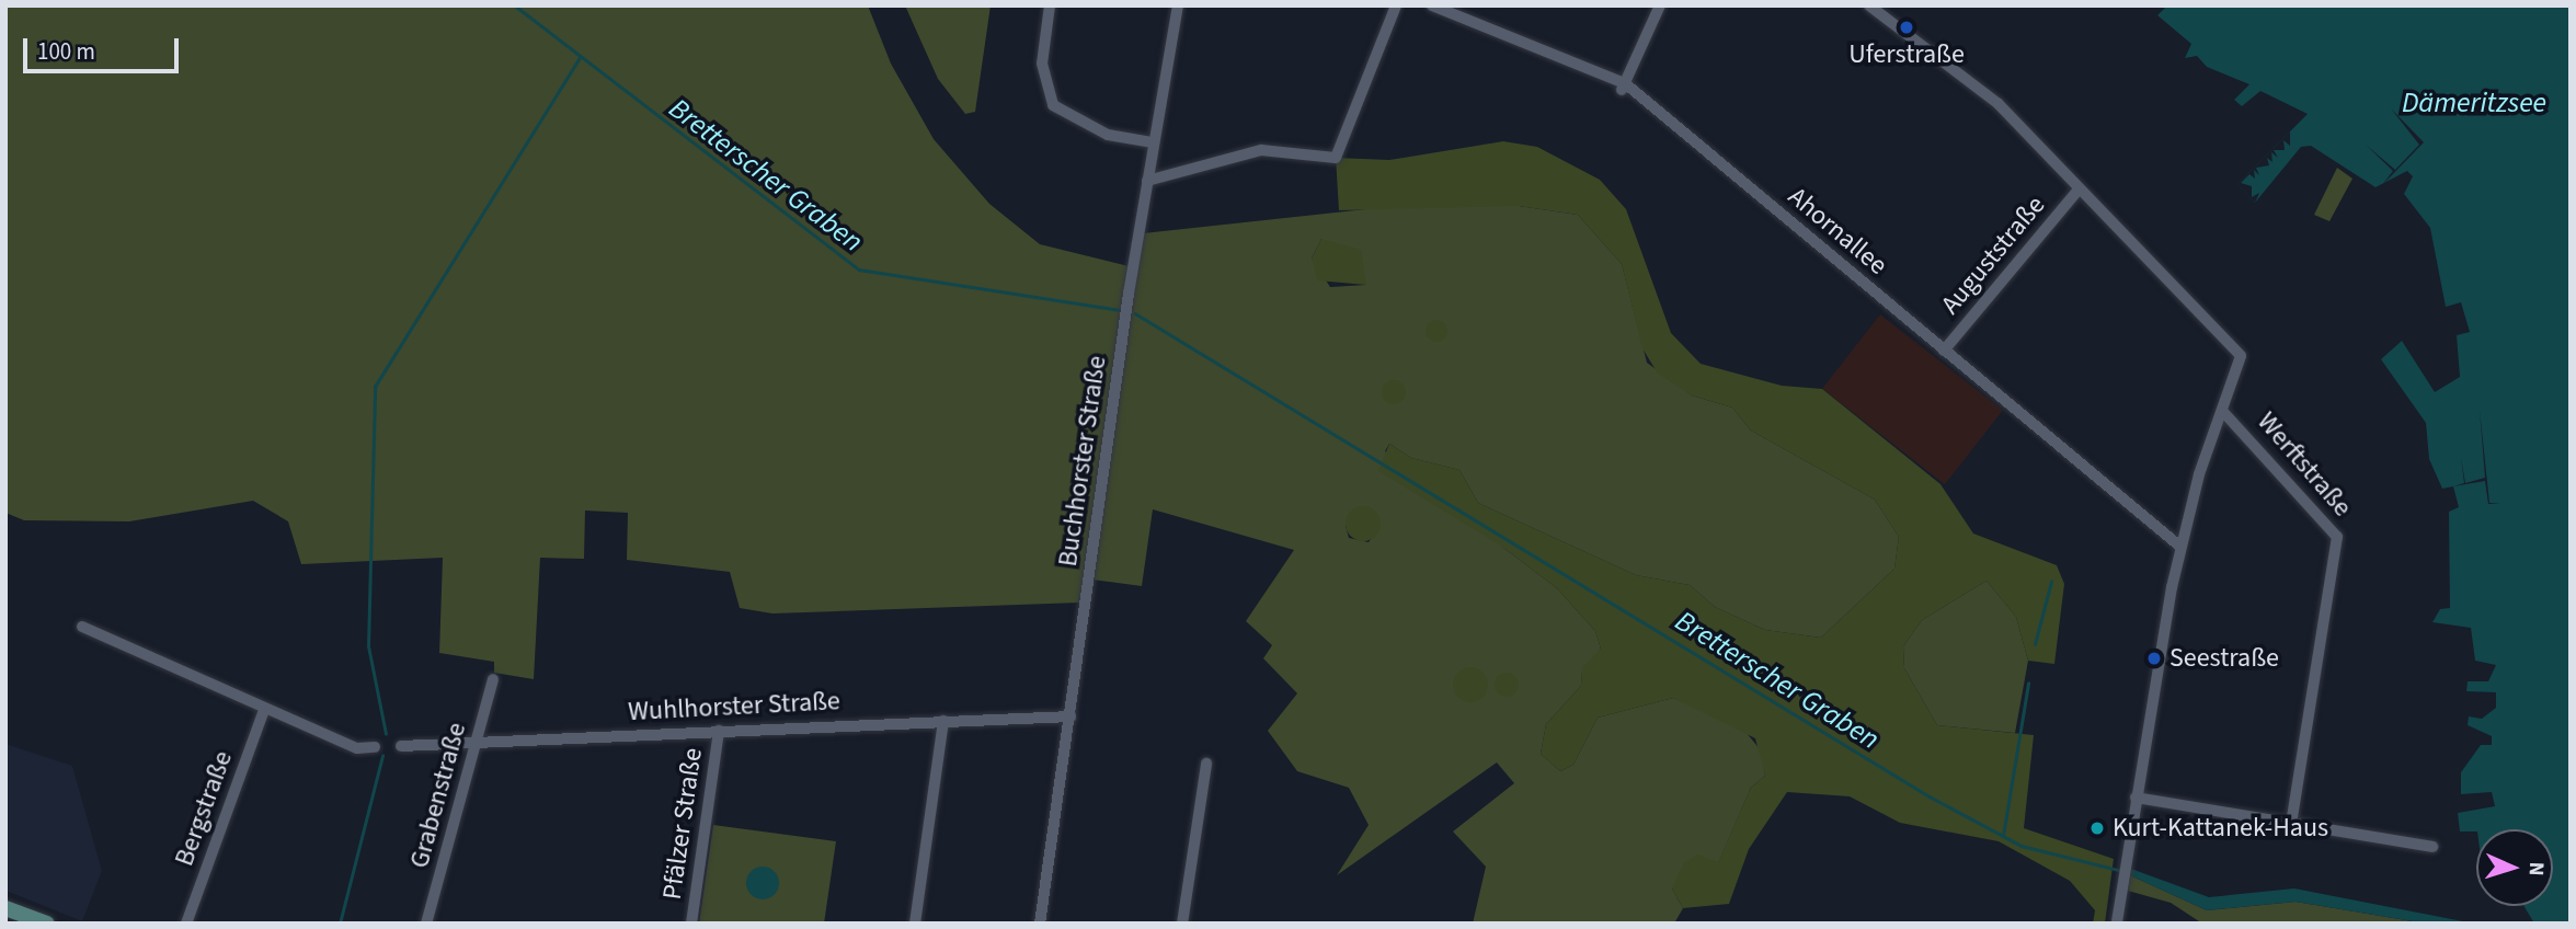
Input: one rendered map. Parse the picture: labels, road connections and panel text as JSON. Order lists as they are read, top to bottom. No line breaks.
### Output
{"streets":{"street":["Ahornallee","Auguststraße","Buchhorster Straße","Werftstraße","Wuhlhorster Straße","Grabenstraße","Bergstraße","Pfälzer Straße"]},"crossings":[["Ahornallee","Auguststraße"],["Buchhorster Straße","Wuhlhorster Straße"],["Wuhlhorster Straße","Grabenstraße"],["Wuhlhorster Straße","Pfälzer Straße"]],"water":["Dämeritzsee","Bretterscher Graben"],"places":["Uferstraße","Seestraße","Kurt-Kattanek-Haus"],"scale_bar":"100 m","north":"right"}
